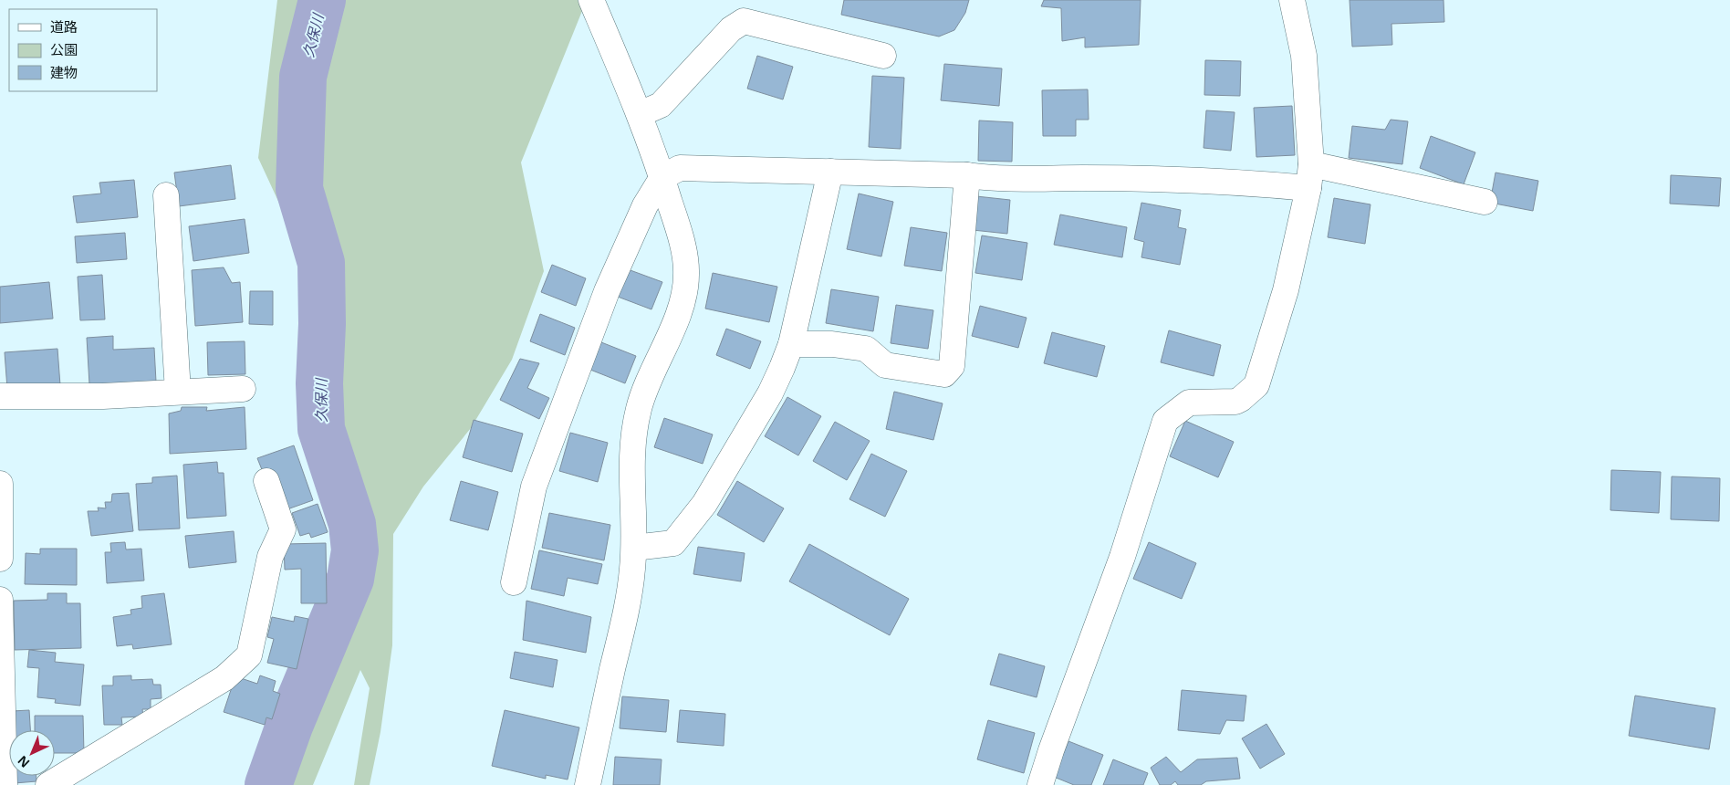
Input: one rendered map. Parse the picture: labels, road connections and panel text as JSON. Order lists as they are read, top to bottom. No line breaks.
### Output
{"water":["久保川"],"legend":["道路","公園","建物"],"north":"bottom left"}
